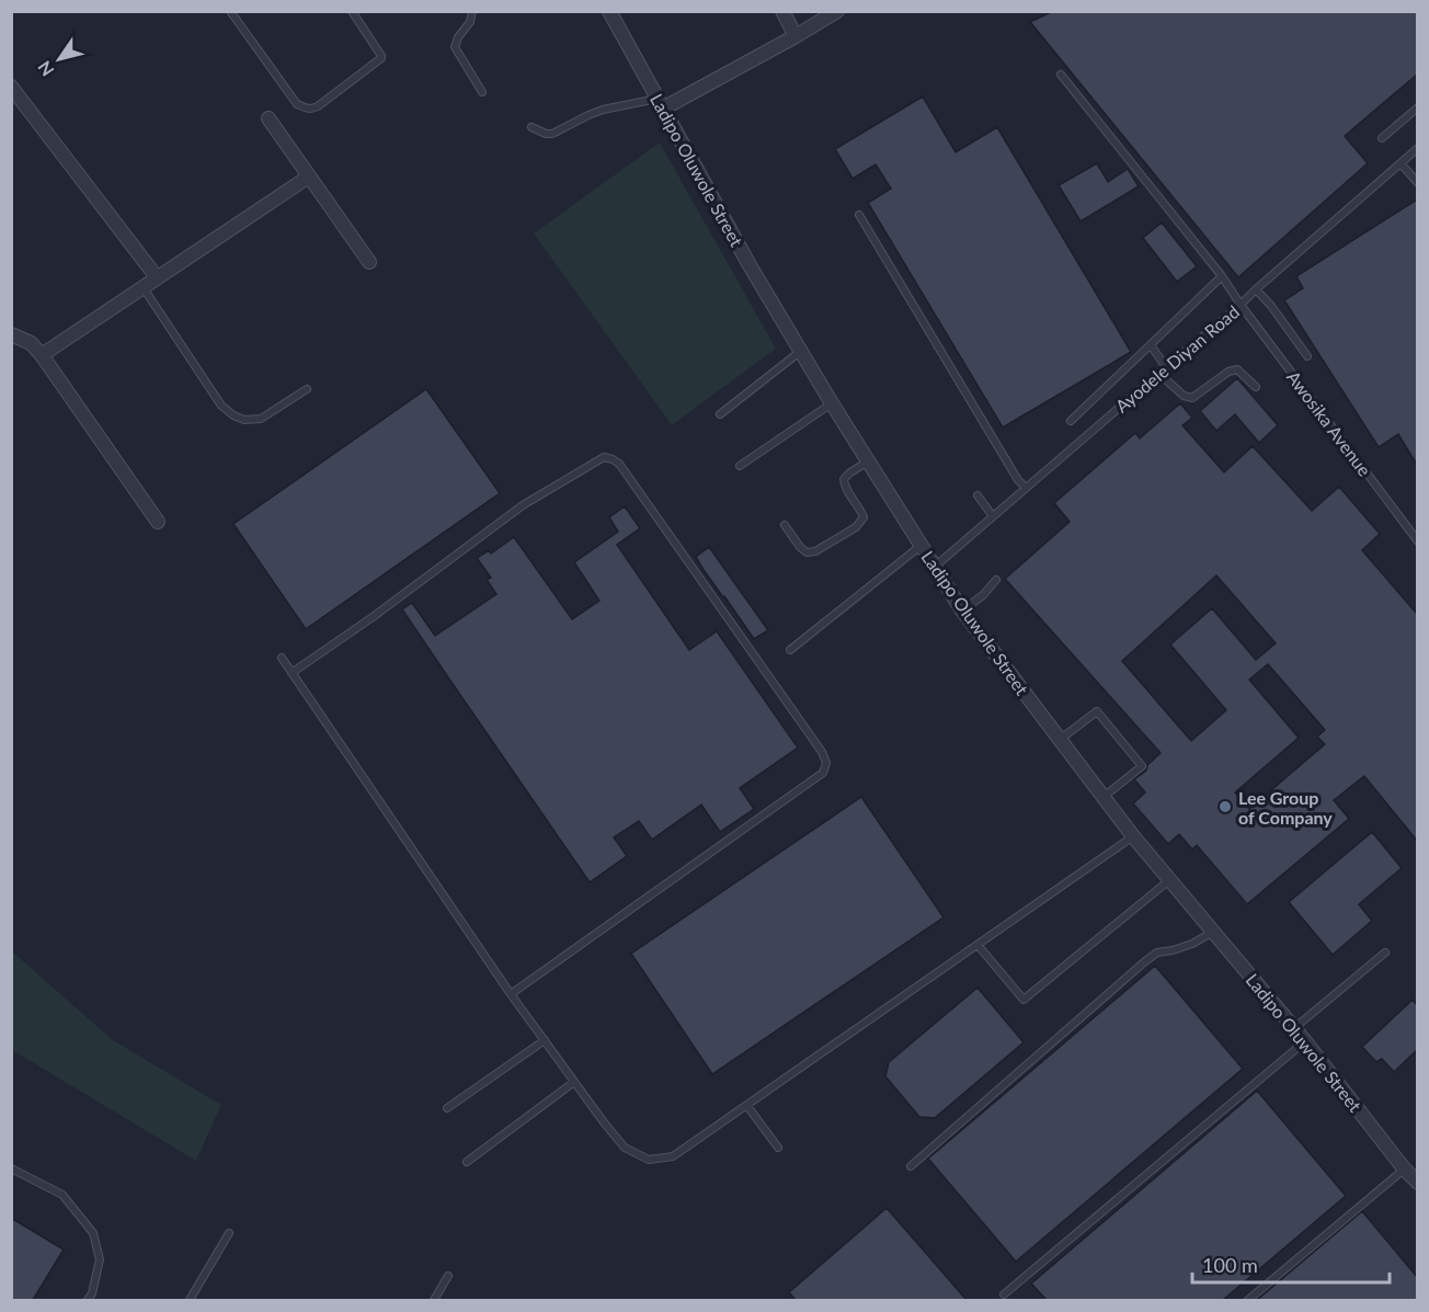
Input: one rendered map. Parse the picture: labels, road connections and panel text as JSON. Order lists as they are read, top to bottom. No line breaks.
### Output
{"streets":{"street":["Ladipo Oluwole Street"],"lane":["Ayodele Diyan Road","Awosika Avenue"]},"crossings":[["Ladipo Oluwole Street","Ayodele Diyan Road"],["Ayodele Diyan Road","Awosika Avenue"]],"places":["Lee Group of Company"],"scale_bar":"100 m","north":"bottom left"}
